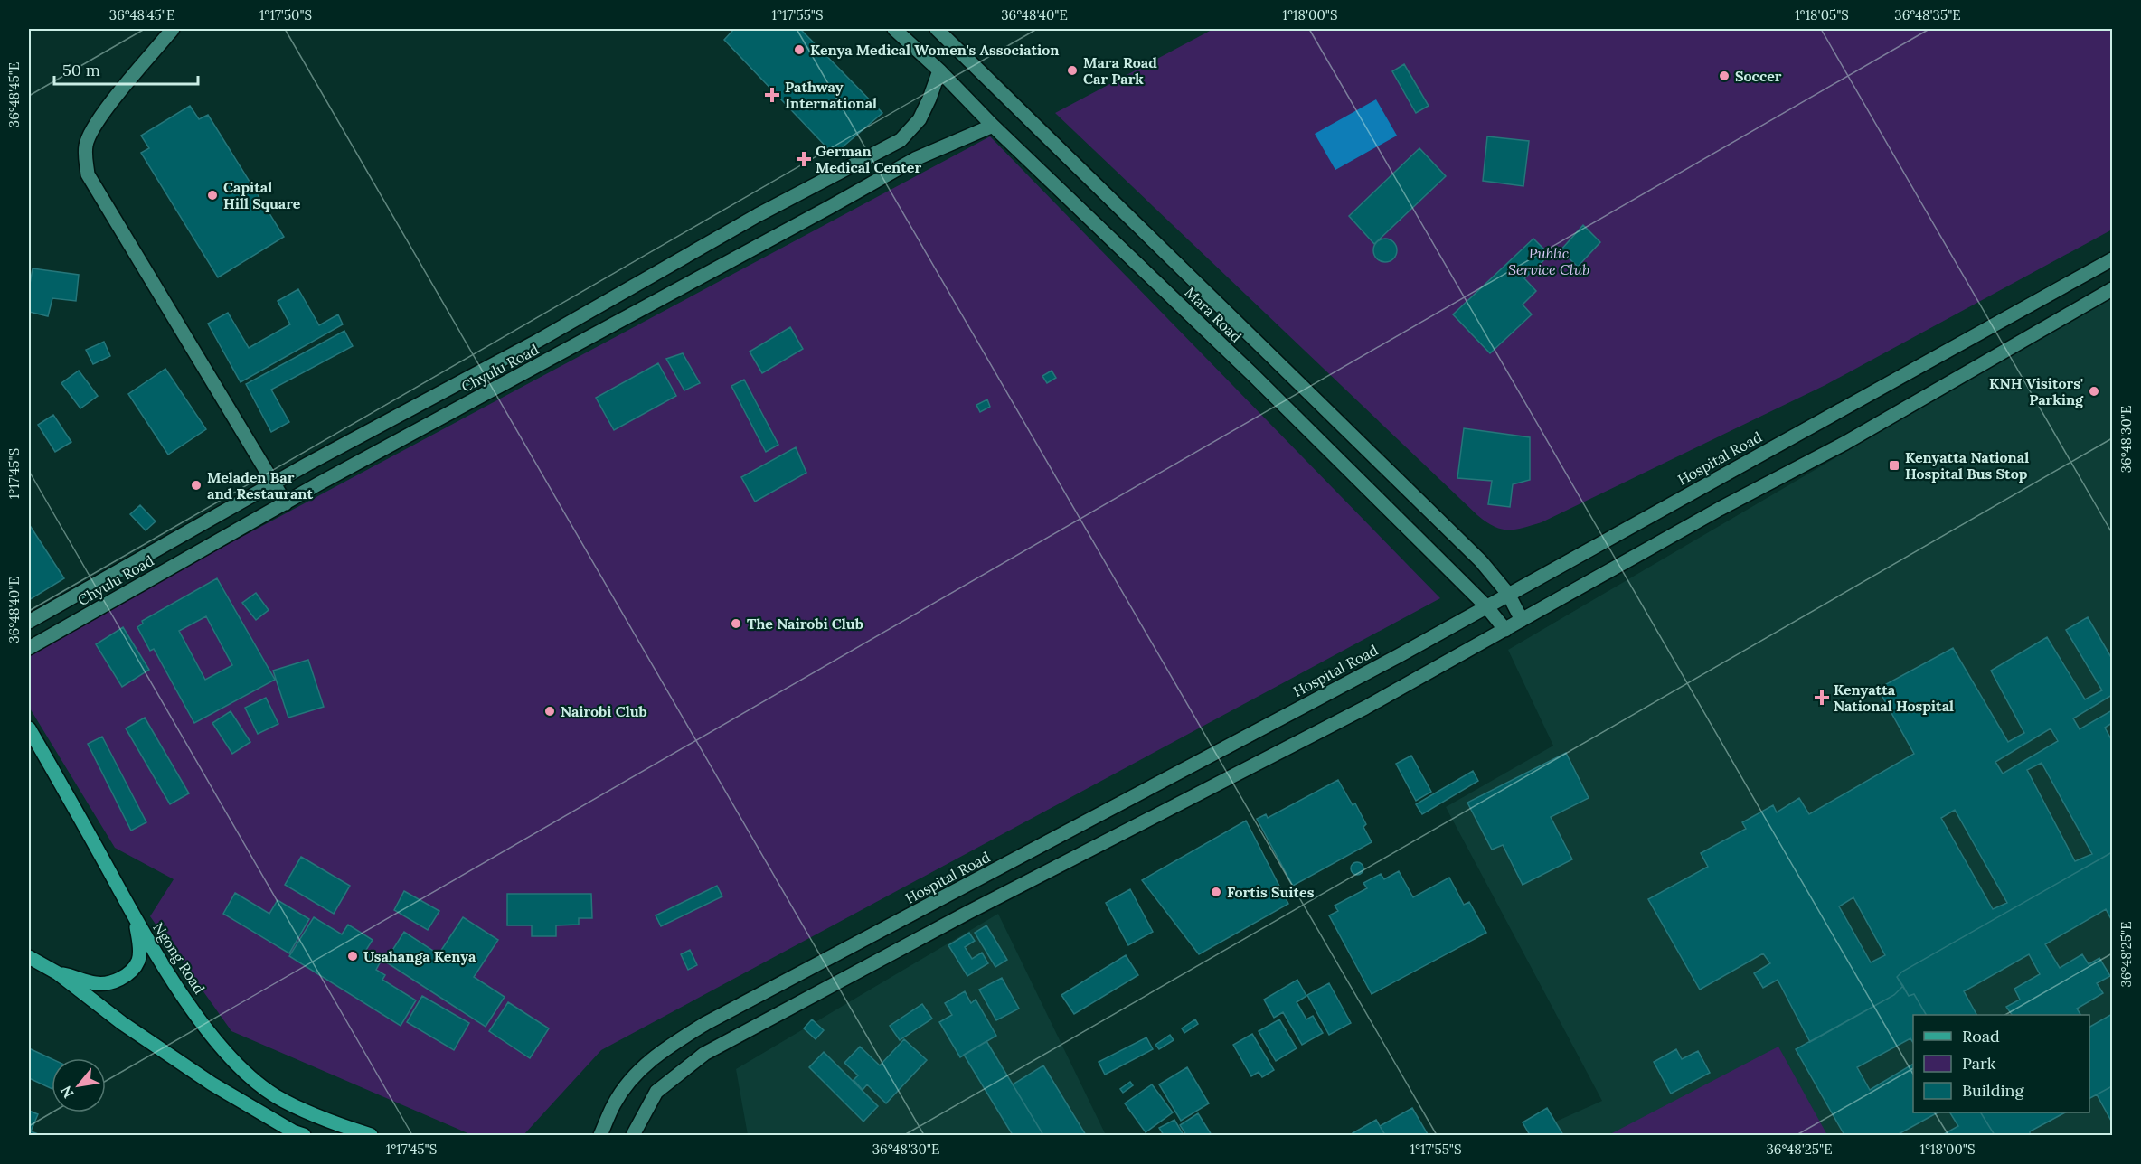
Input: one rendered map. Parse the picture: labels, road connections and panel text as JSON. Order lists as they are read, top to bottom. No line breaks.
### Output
{"streets":{"main road":["Ngong Road"],"street":["Mara Road","Chyulu Road","Hospital Road"]},"crossings":[["Mara Road","Chyulu Road"],["Mara Road","Hospital Road"]],"parks":["Public Service Club"],"places":{"other":["Kenya Medical Women's Association","Mara Road Car Park","Soccer","Capital Hill Square","KNH Visitors' Parking","Meladen Bar and Restaurant","The Nairobi Club","Nairobi Club","Fortis Suites","Usahanga Kenya"],"health":["Pathway International","German Medical Center","Kenyatta National Hospital"],"transit":["Kenyatta National Hospital Bus Stop"]},"legend":["Road","Park","Building"],"scale_bar":"50 m","north":"bottom left","coordinates":["36°48'45\"E","1°17'50\"S","1°17'55\"S","36°48'40\"E","1°18'00\"S","1°18'05\"S","36°48'35\"E","36°48'30\"E","1°17'45\"S","36°48'25\"E"]}
